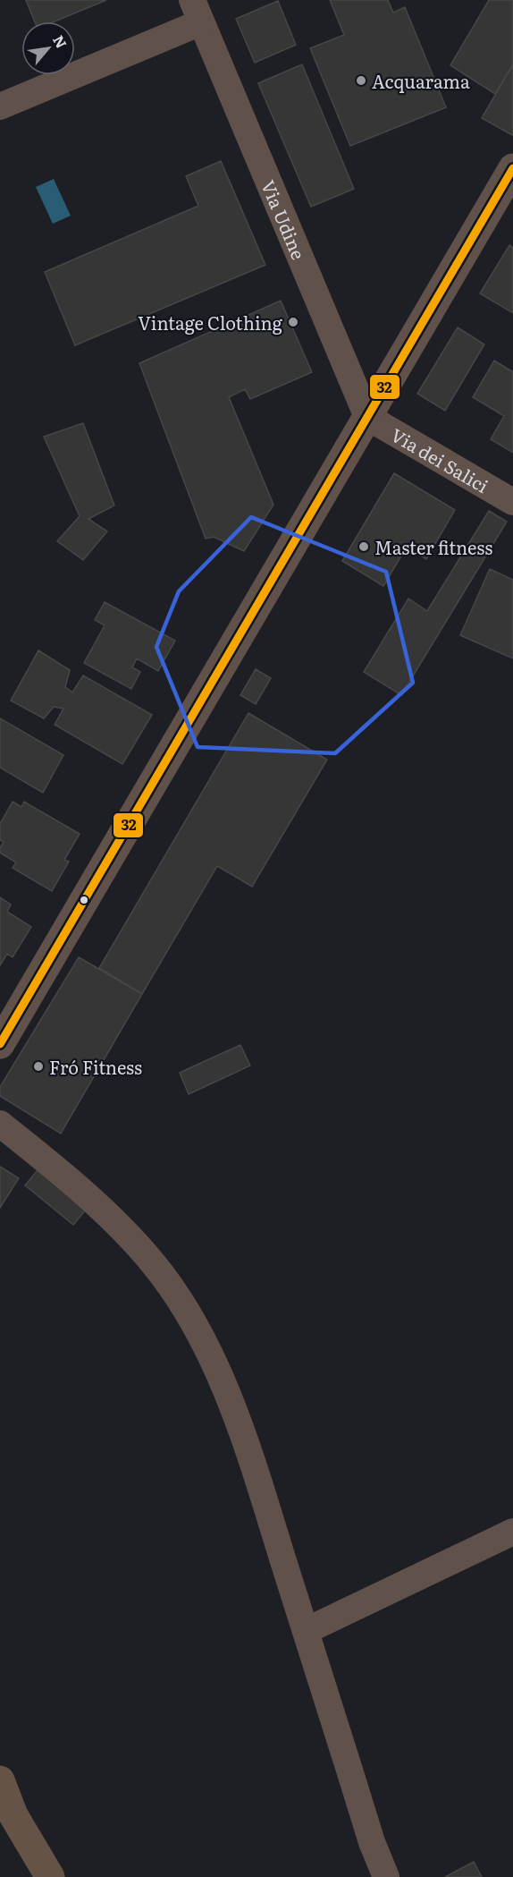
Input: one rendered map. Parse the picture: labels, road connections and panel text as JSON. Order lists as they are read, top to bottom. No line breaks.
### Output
{"streets":{"street":["Via Udine","Via dei Salici"]},"crossings":[["Via Udine","Via dei Salici"]],"places":["Acquarama","Vintage Clothing","Master fitness","Fró Fitness"],"lines":["transit line 32"],"north":"top right"}
